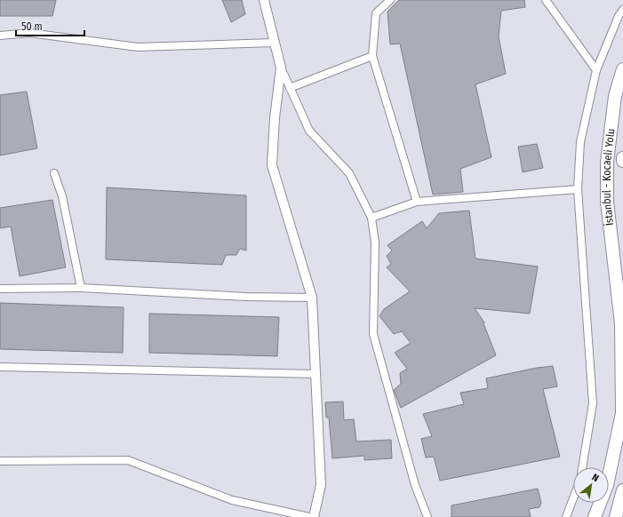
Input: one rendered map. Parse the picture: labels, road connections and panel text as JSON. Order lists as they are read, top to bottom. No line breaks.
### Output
{"streets":{"highway":["İstanbul - Kocaeli Yolu"]},"scale_bar":"50 m","north":"top right"}
